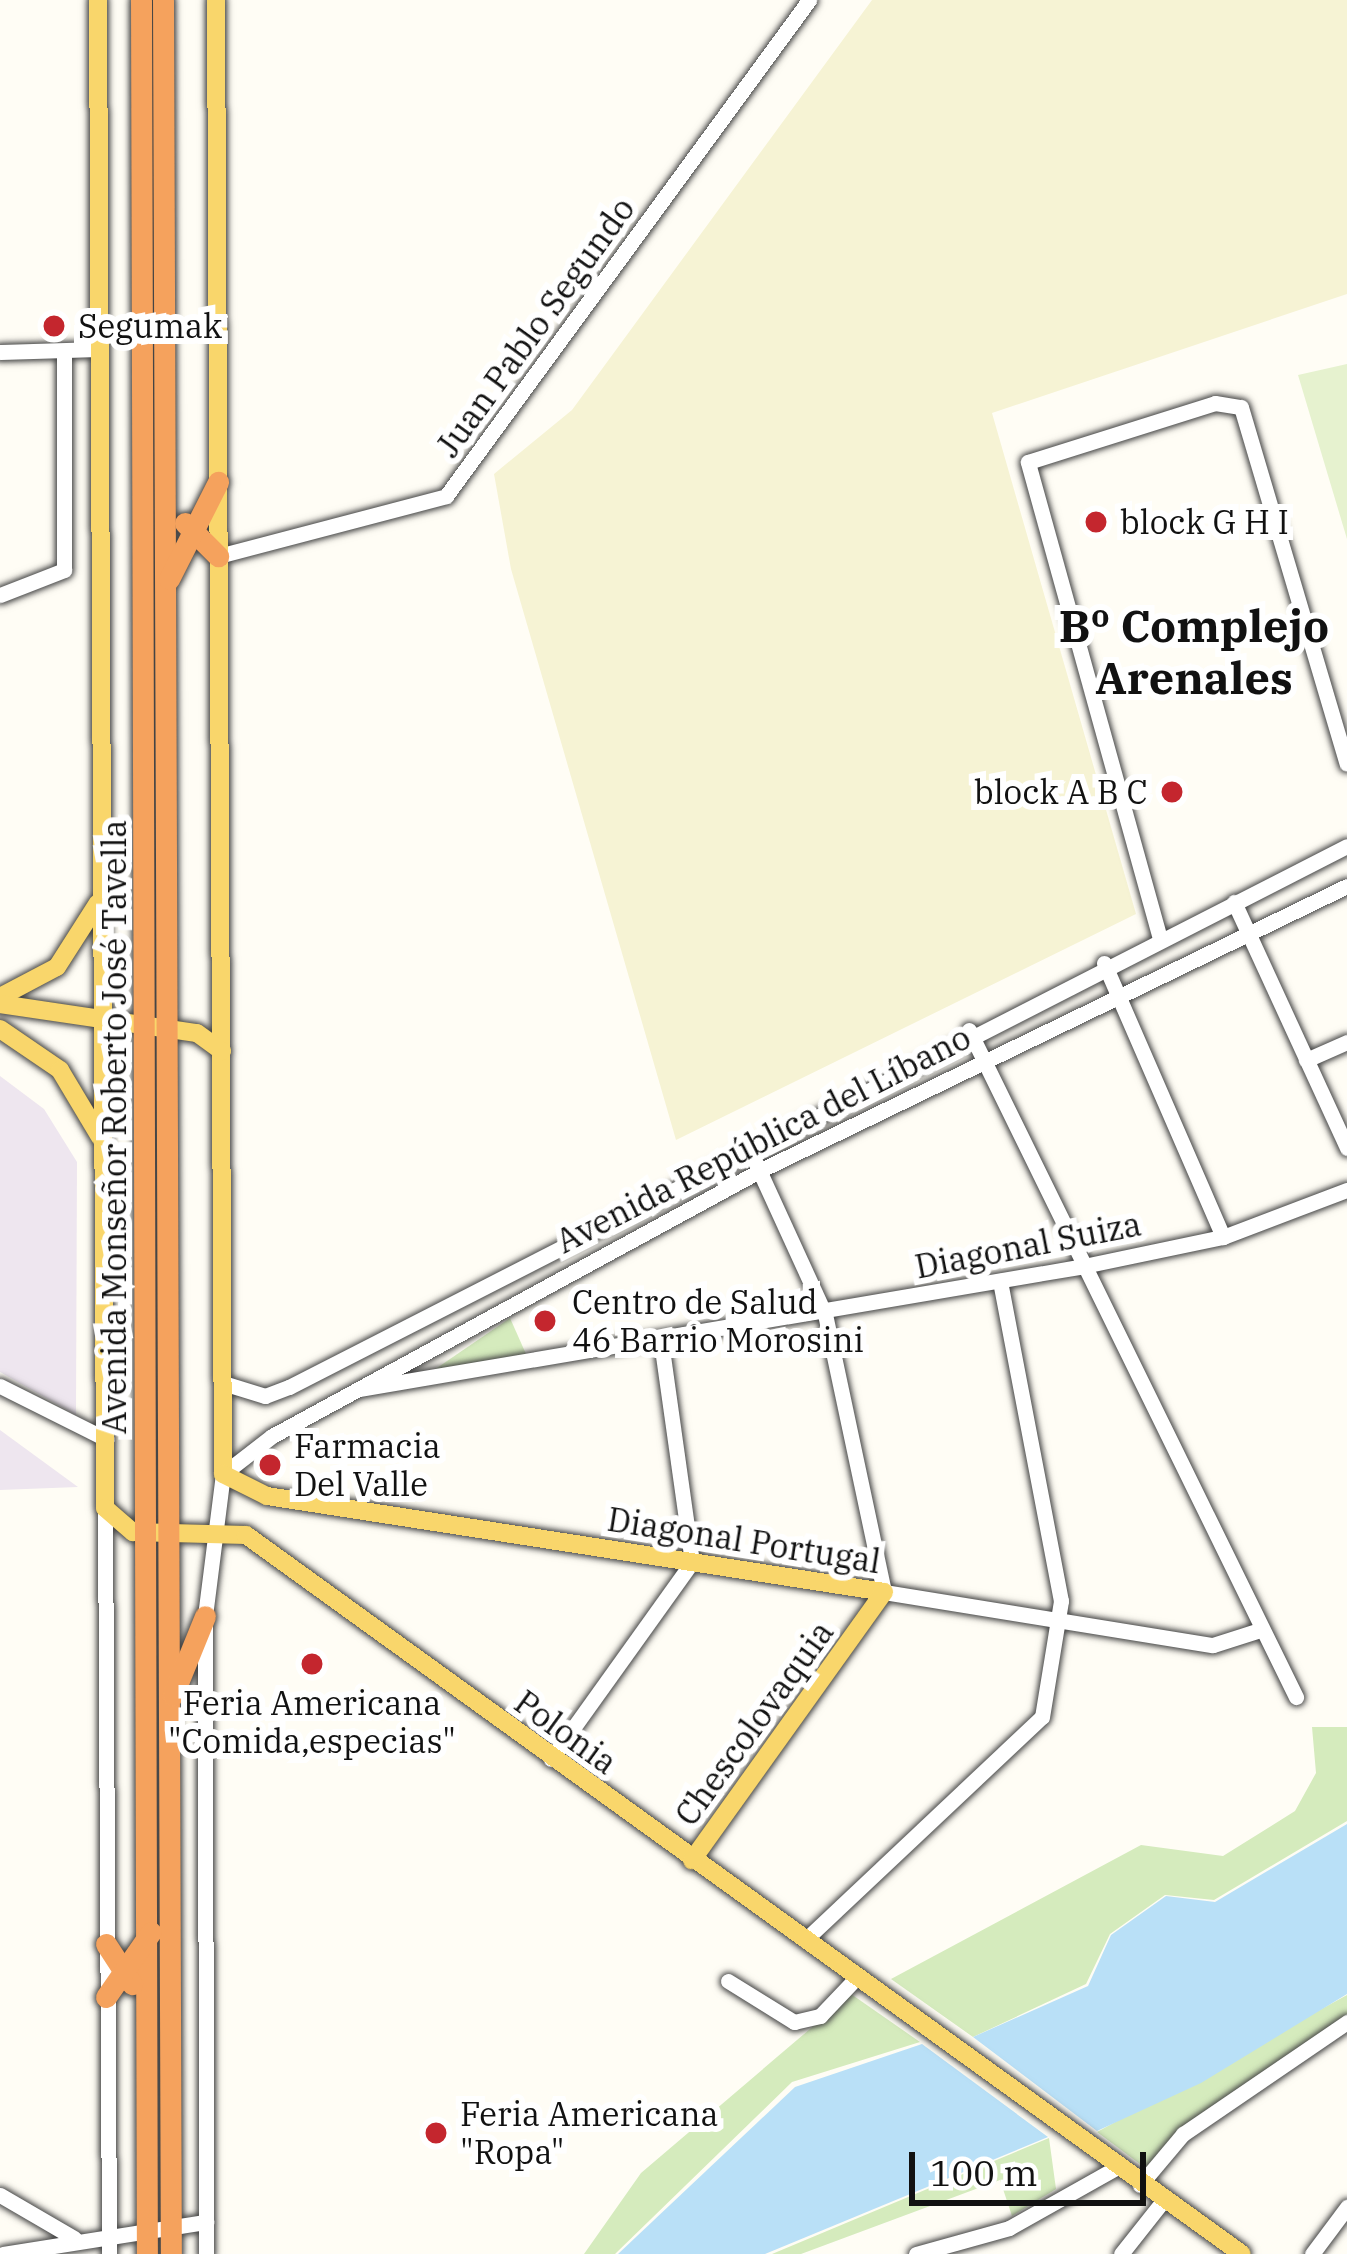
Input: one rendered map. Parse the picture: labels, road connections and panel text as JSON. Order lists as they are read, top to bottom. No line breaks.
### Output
{"streets":{"highway":["Avenida Monseñor Roberto José Tavella"],"main road":["Diagonal Portugal","Chescolovaquia","Polonia"],"street":["Juan Pablo Segundo","Avenida República del Líbano","Diagonal Suiza"]},"crossings":[["Avenida República del Líbano","Diagonal Suiza"],["Avenida República del Líbano","Diagonal Portugal"],["Diagonal Portugal","Chescolovaquia"],["Chescolovaquia","Polonia"]],"districts":["Bº Complejo Arenales"],"places":["Segumak","block G H I","block A B C","Centro de Salud 46 Barrio Morosini","Farmacia Del Valle","Feria Americana \"Comida,especias\"","Feria Americana \"Ropa\""],"scale_bar":"100 m"}
